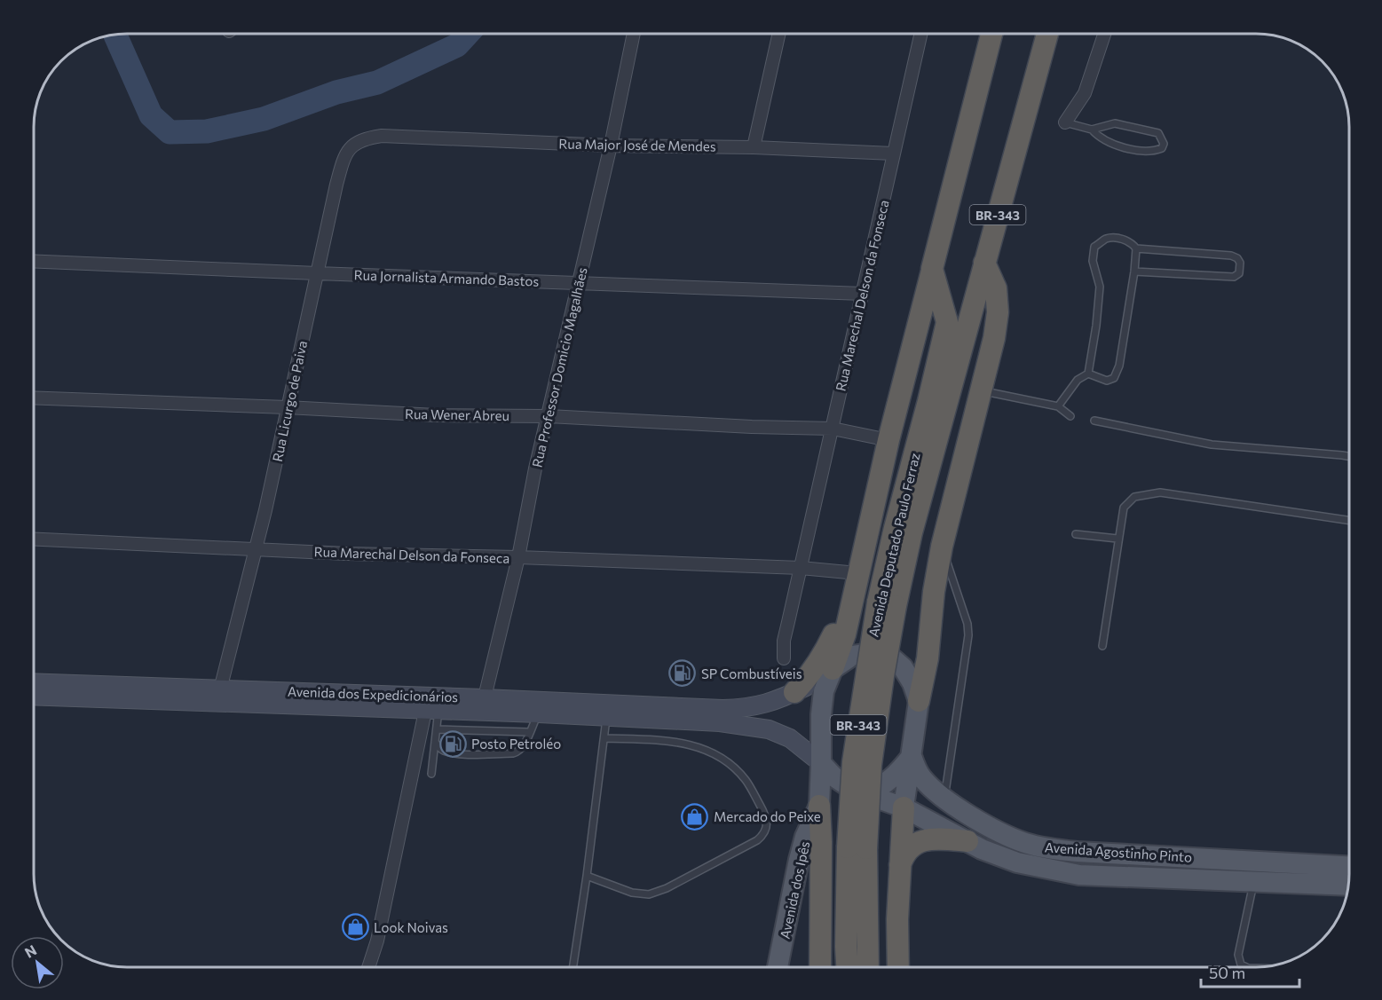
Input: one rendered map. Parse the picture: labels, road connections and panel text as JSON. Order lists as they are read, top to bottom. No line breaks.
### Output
{"streets":{"highway":["BR-343","Avenida Deputado Paulo Ferraz"],"main road":["Avenida dos Expedicionários","Avenida Agostinho Pinto","Avenida dos Ipês"],"street":["Rua Major José de Mendes","Rua Jornalista Armando Bastos","Rua Marechal Delson da Fonseca","Rua Professor Domicio Magalhães","Rua Licurgo de Paiva","Rua Wener Abreu"]},"crossings":[["Rua Major José de Mendes","Rua Marechal Delson da Fonseca"],["Rua Major José de Mendes","Rua Professor Domicio Magalhães"],["Rua Major José de Mendes","Rua Licurgo de Paiva"],["BR-343","Avenida Deputado Paulo Ferraz"],["Rua Jornalista Armando Bastos","Rua Marechal Delson da Fonseca"],["Rua Jornalista Armando Bastos","Rua Professor Domicio Magalhães"],["Rua Jornalista Armando Bastos","Rua Licurgo de Paiva"],["Rua Marechal Delson da Fonseca","Rua Professor Domicio Magalhães"],["Rua Marechal Delson da Fonseca","Rua Licurgo de Paiva"],["Rua Marechal Delson da Fonseca","Rua Wener Abreu"],["Rua Professor Domicio Magalhães","Rua Wener Abreu"],["Rua Professor Domicio Magalhães","Avenida dos Expedicionários"],["Rua Licurgo de Paiva","Rua Wener Abreu"],["Rua Licurgo de Paiva","Avenida dos Expedicionários"]],"places":{"fuel station":["SP Combustíveis","Posto Petroléo"],"shop":["Mercado do Peixe","Look Noivas"]},"scale_bar":"50 m","north":"top left"}
